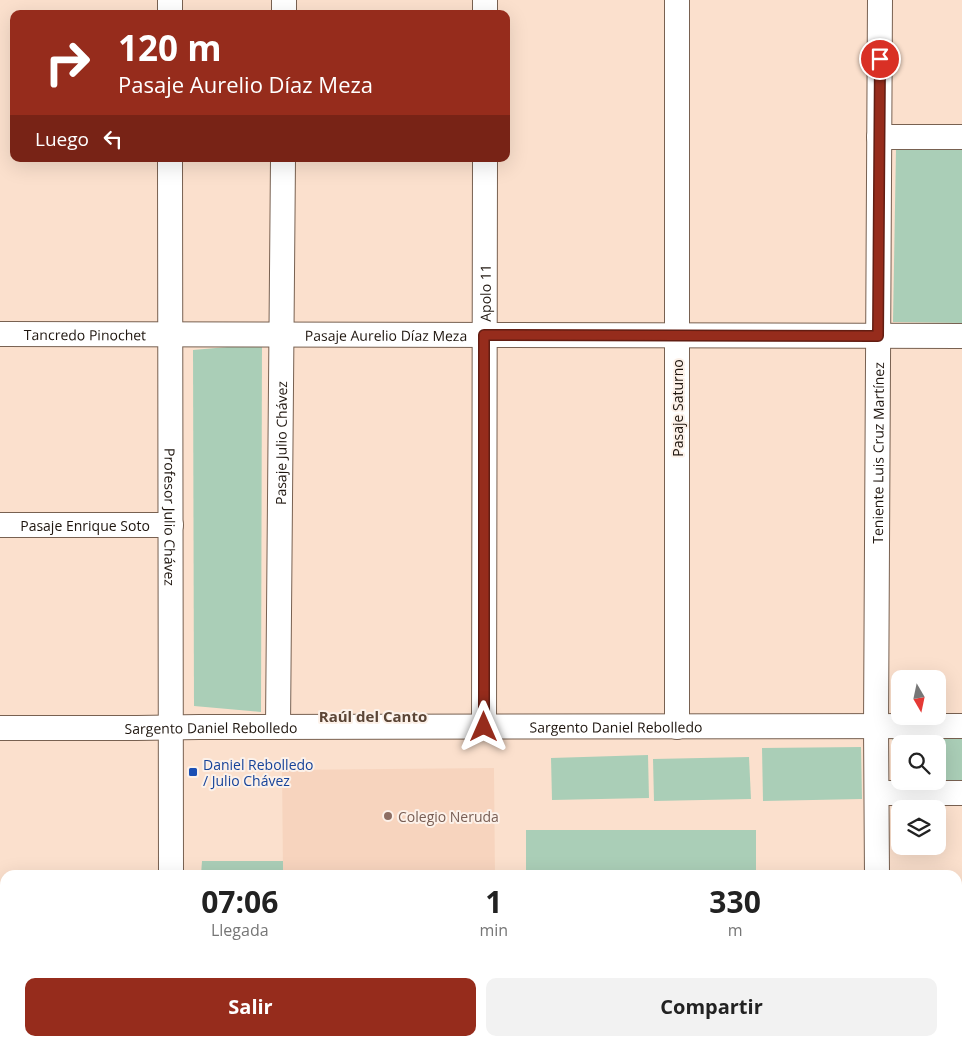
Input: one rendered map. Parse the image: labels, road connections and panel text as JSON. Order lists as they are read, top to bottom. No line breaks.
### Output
{"streets":{"street":["Apolo 11","Tancredo Pinochet","Pasaje Aurelio Díaz Meza","Pasaje Saturno","Pasaje Julio Chávez","Teniente Luis Cruz Martínez","Profesor Julio Chávez","Pasaje Enrique Soto","Sargento Daniel Rebolledo"]},"crossings":[["Apolo 11","Pasaje Aurelio Díaz Meza"],["Apolo 11","Sargento Daniel Rebolledo"],["Tancredo Pinochet","Pasaje Aurelio Díaz Meza"],["Tancredo Pinochet","Profesor Julio Chávez"],["Pasaje Aurelio Díaz Meza","Pasaje Saturno"],["Pasaje Aurelio Díaz Meza","Pasaje Julio Chávez"],["Pasaje Aurelio Díaz Meza","Teniente Luis Cruz Martínez"],["Pasaje Aurelio Díaz Meza","Profesor Julio Chávez"],["Pasaje Saturno","Sargento Daniel Rebolledo"],["Pasaje Julio Chávez","Sargento Daniel Rebolledo"],["Teniente Luis Cruz Martínez","Sargento Daniel Rebolledo"],["Profesor Julio Chávez","Pasaje Enrique Soto"],["Profesor Julio Chávez","Sargento Daniel Rebolledo"]],"districts":["Raúl del Canto"],"places":{"transit":["Daniel Rebolledo / Julio Chávez"],"other":["Colegio Neruda"]},"north":"bottom","page":{"turn":["120 m","Pasaje Aurelio Díaz Meza"],"then":"Luego","eta":["07:06","Llegada","1","min","330","m"],"buttons":["Salir","Compartir"]}}
